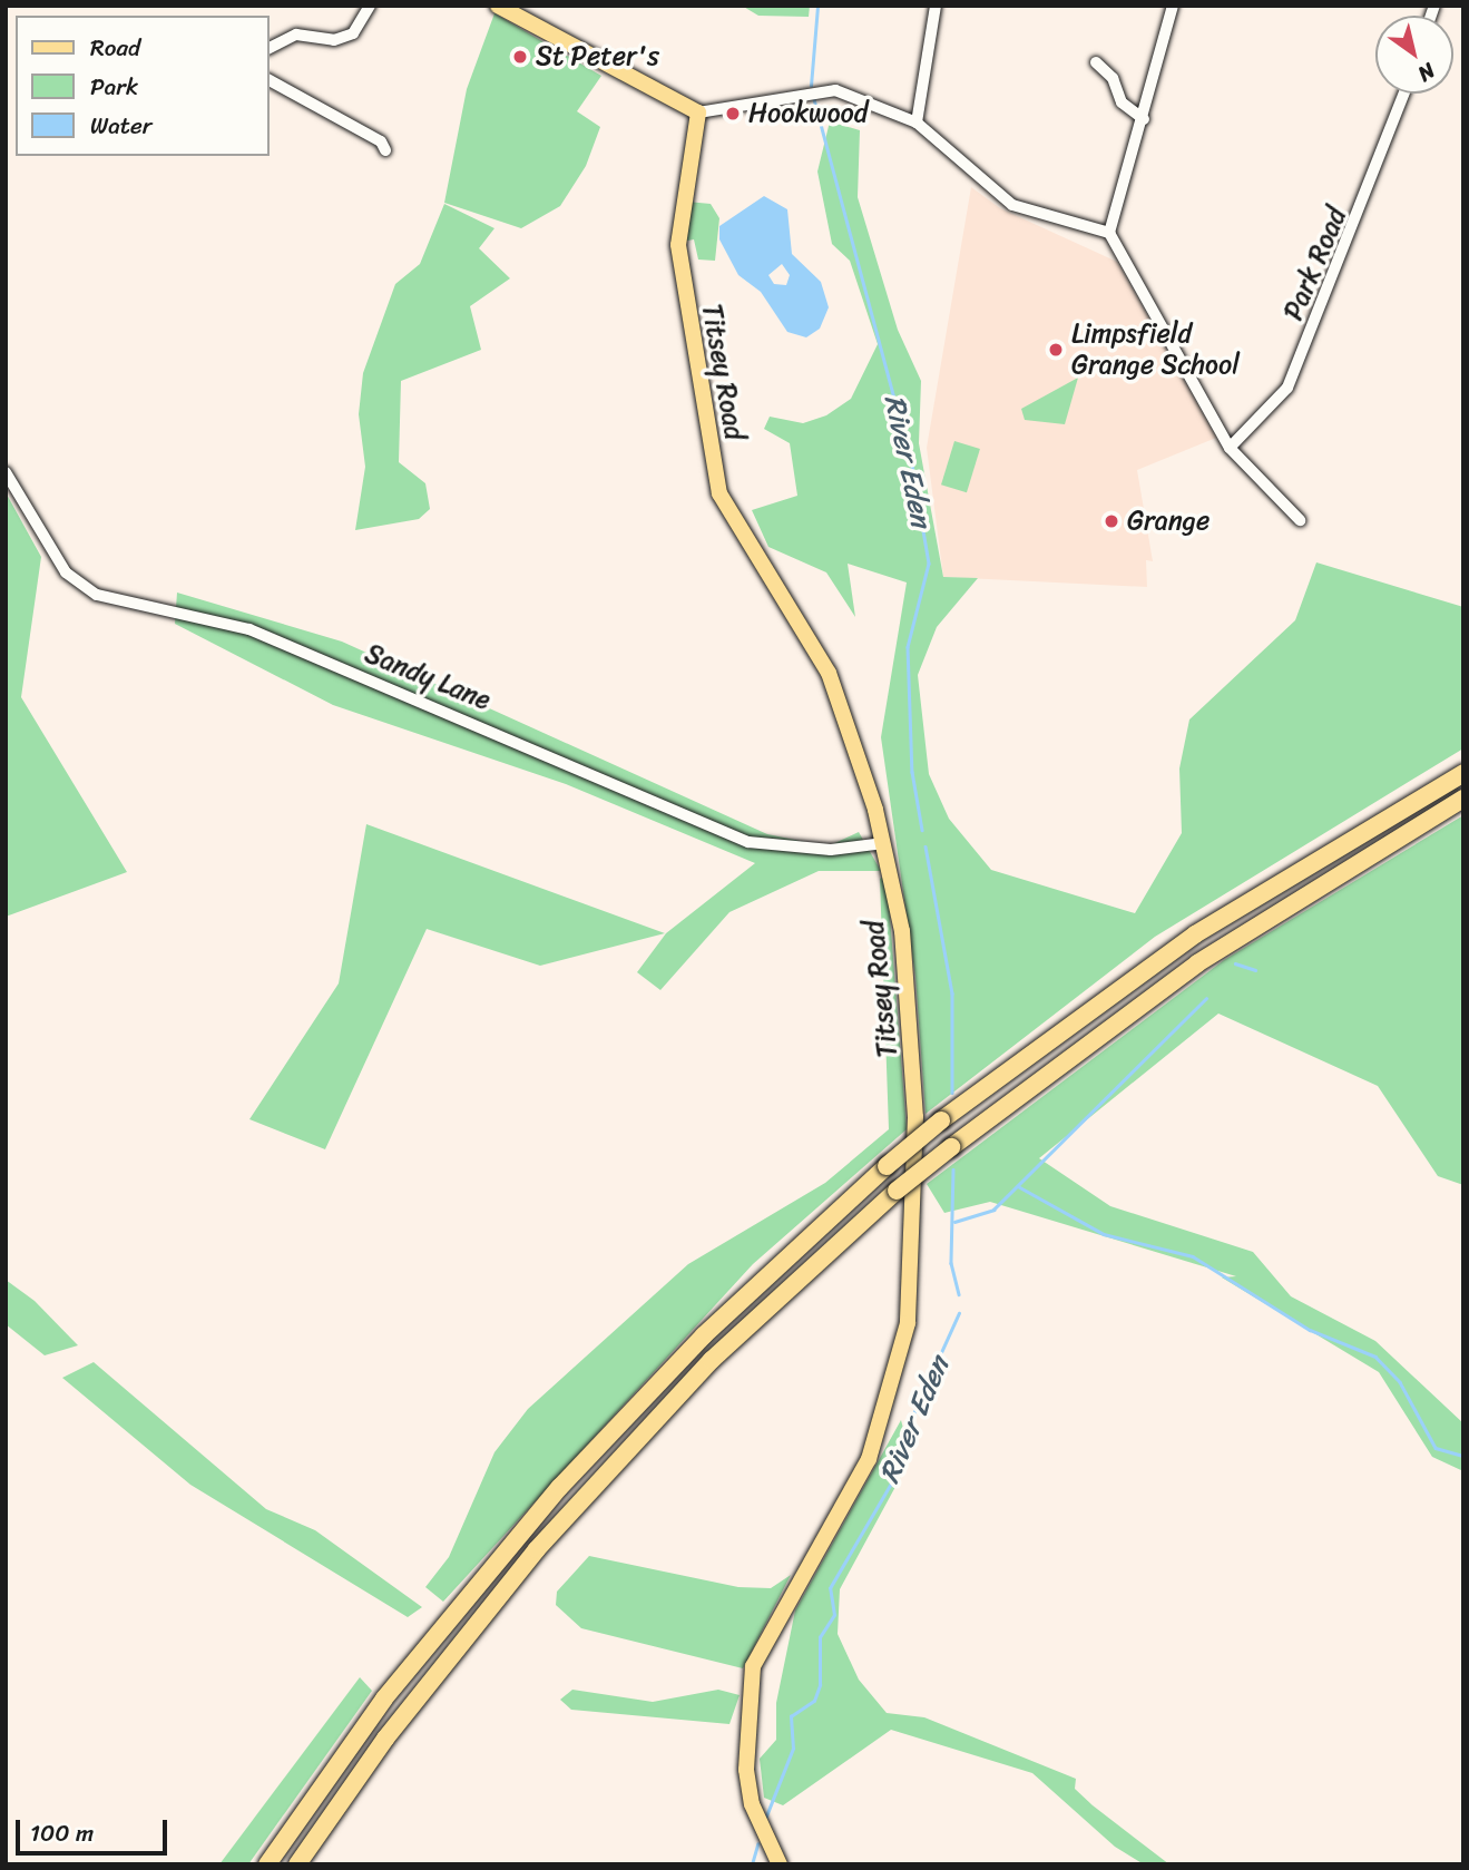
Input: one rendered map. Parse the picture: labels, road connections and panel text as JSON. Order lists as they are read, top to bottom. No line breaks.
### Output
{"streets":{"main road":["Titsey Road"],"street":["Park Road","Sandy Lane"]},"crossings":[["Titsey Road","Sandy Lane"]],"water":["River Eden"],"places":["St Peter's","Hookwood","Limpsfield Grange School","Grange"],"legend":["Road","Park","Water"],"scale_bar":"100 m","north":"bottom right"}
